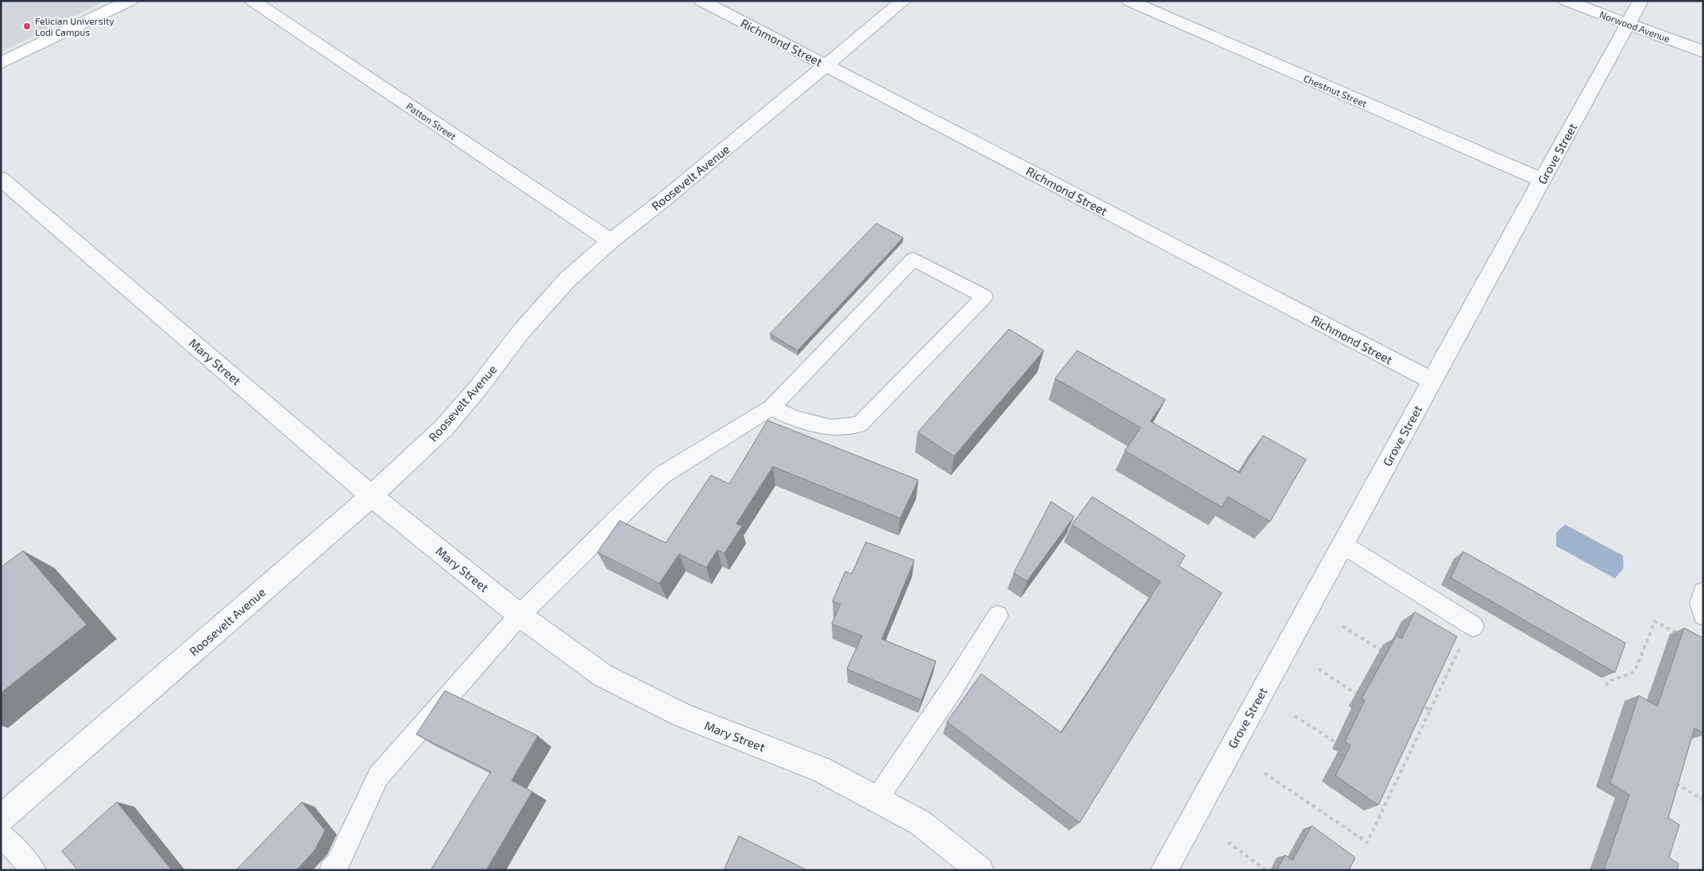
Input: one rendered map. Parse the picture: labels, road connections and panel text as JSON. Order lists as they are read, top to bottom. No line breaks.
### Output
{"streets":{"street":["Norwood Avenue","Richmond Street","Chestnut Street","Patton Street","Grove Street","Roosevelt Avenue","Mary Street"]},"crossings":[["Norwood Avenue","Grove Street"],["Richmond Street","Grove Street"],["Richmond Street","Roosevelt Avenue"],["Chestnut Street","Grove Street"],["Patton Street","Roosevelt Avenue"],["Roosevelt Avenue","Mary Street"]],"places":["Felician University Lodi Campus"]}
